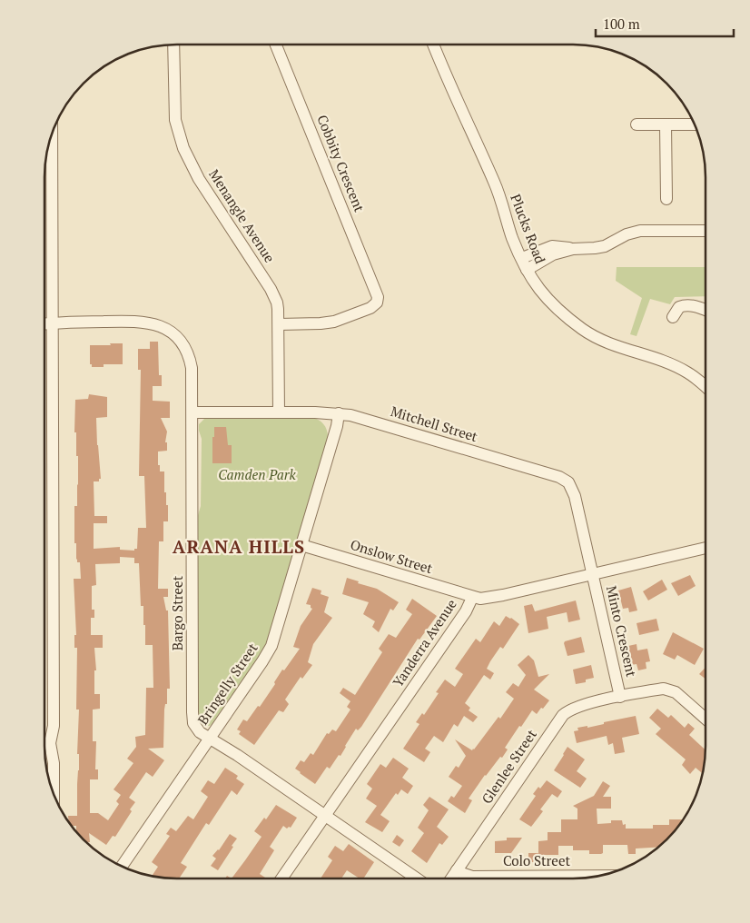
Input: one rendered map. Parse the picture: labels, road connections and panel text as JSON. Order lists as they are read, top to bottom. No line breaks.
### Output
{"streets":{"street":["Cobbity Crescent","Menangle Avenue","Plucks Road","Mitchell Street","Onslow Street","Bargo Street","Minto Crescent","Yanderra Avenue","Bringelly Street","Glenlee Street","Colo Street"]},"crossings":[["Cobbity Crescent","Menangle Avenue"],["Menangle Avenue","Mitchell Street"],["Mitchell Street","Bargo Street"],["Mitchell Street","Minto Crescent"],["Mitchell Street","Yanderra Avenue"],["Mitchell Street","Bringelly Street"],["Onslow Street","Yanderra Avenue"],["Onslow Street","Bringelly Street"],["Bargo Street","Yanderra Avenue"],["Bargo Street","Bringelly Street"],["Minto Crescent","Yanderra Avenue"],["Minto Crescent","Glenlee Street"],["Glenlee Street","Colo Street"]],"districts":["ARANA HILLS"],"parks":["Camden Park"],"scale_bar":"100 m"}
